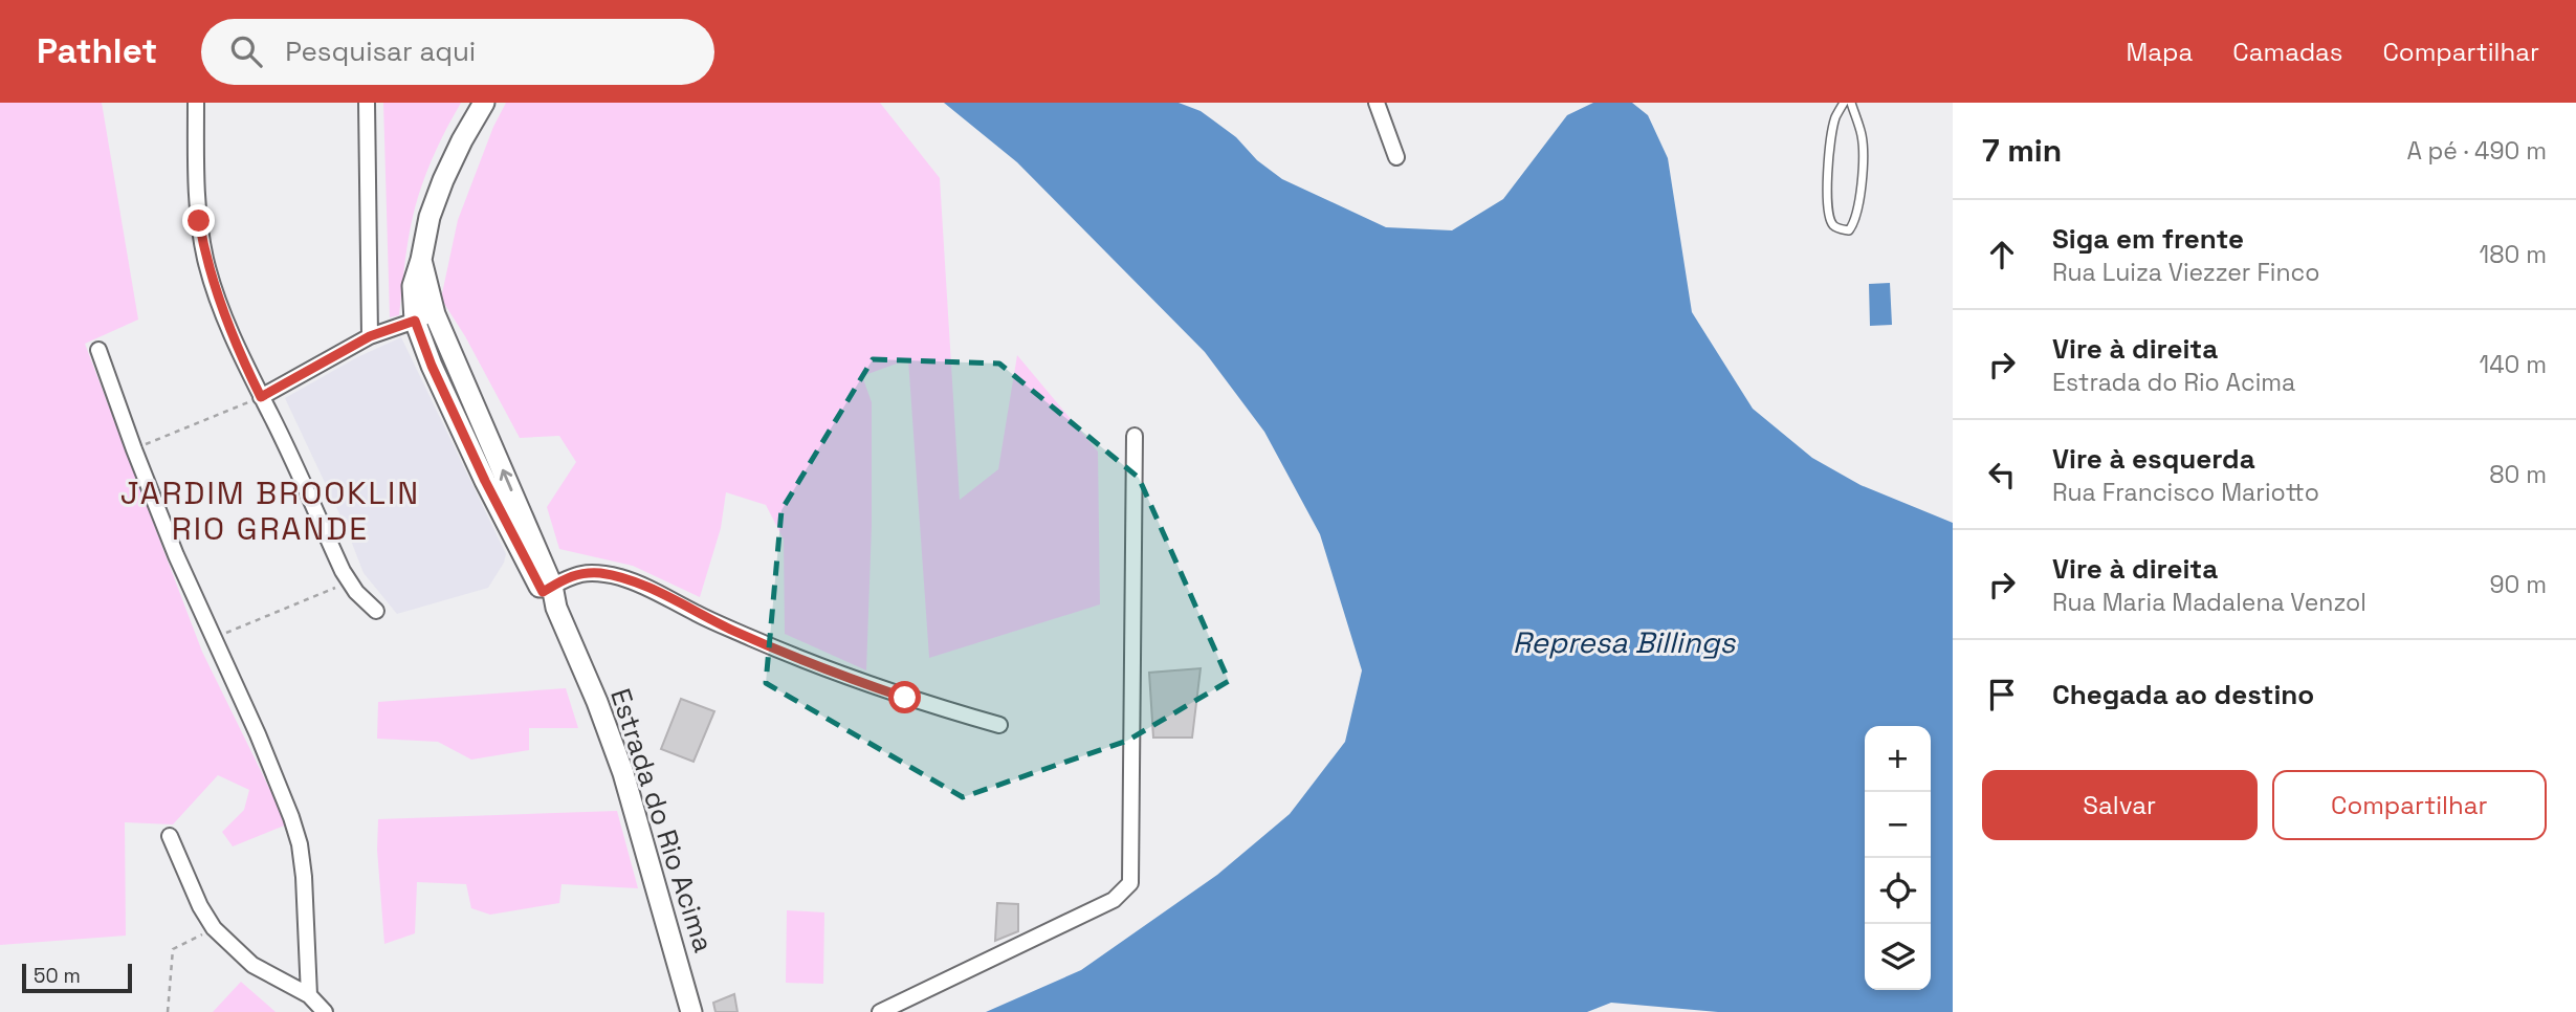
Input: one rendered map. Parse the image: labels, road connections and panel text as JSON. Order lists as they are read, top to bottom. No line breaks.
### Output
{"streets":{"main road":["Estrada do Rio Acima"]},"districts":["JARDIM BROOKLIN RIO GRANDE"],"water":["Represa Billings"],"scale_bar":"50 m","page":{"header":"Pathlet","search":"Pesquisar aqui","nav":["Mapa","Camadas","Compartilhar"],"heading":["7 min","A pé · 490 m"],"list":[["Siga em frente","Rua Luiza Viezzer Finco","180 m"],["Vire à direita","Estrada do Rio Acima","140 m"],["Vire à esquerda","Rua Francisco Mariotto","80 m"],["Vire à direita","Rua Maria Madalena Venzol","90 m"],"Chegada ao destino"],"map_buttons":["+","−"],"buttons":["Salvar","Compartilhar"],"scale":"50 m"}}
